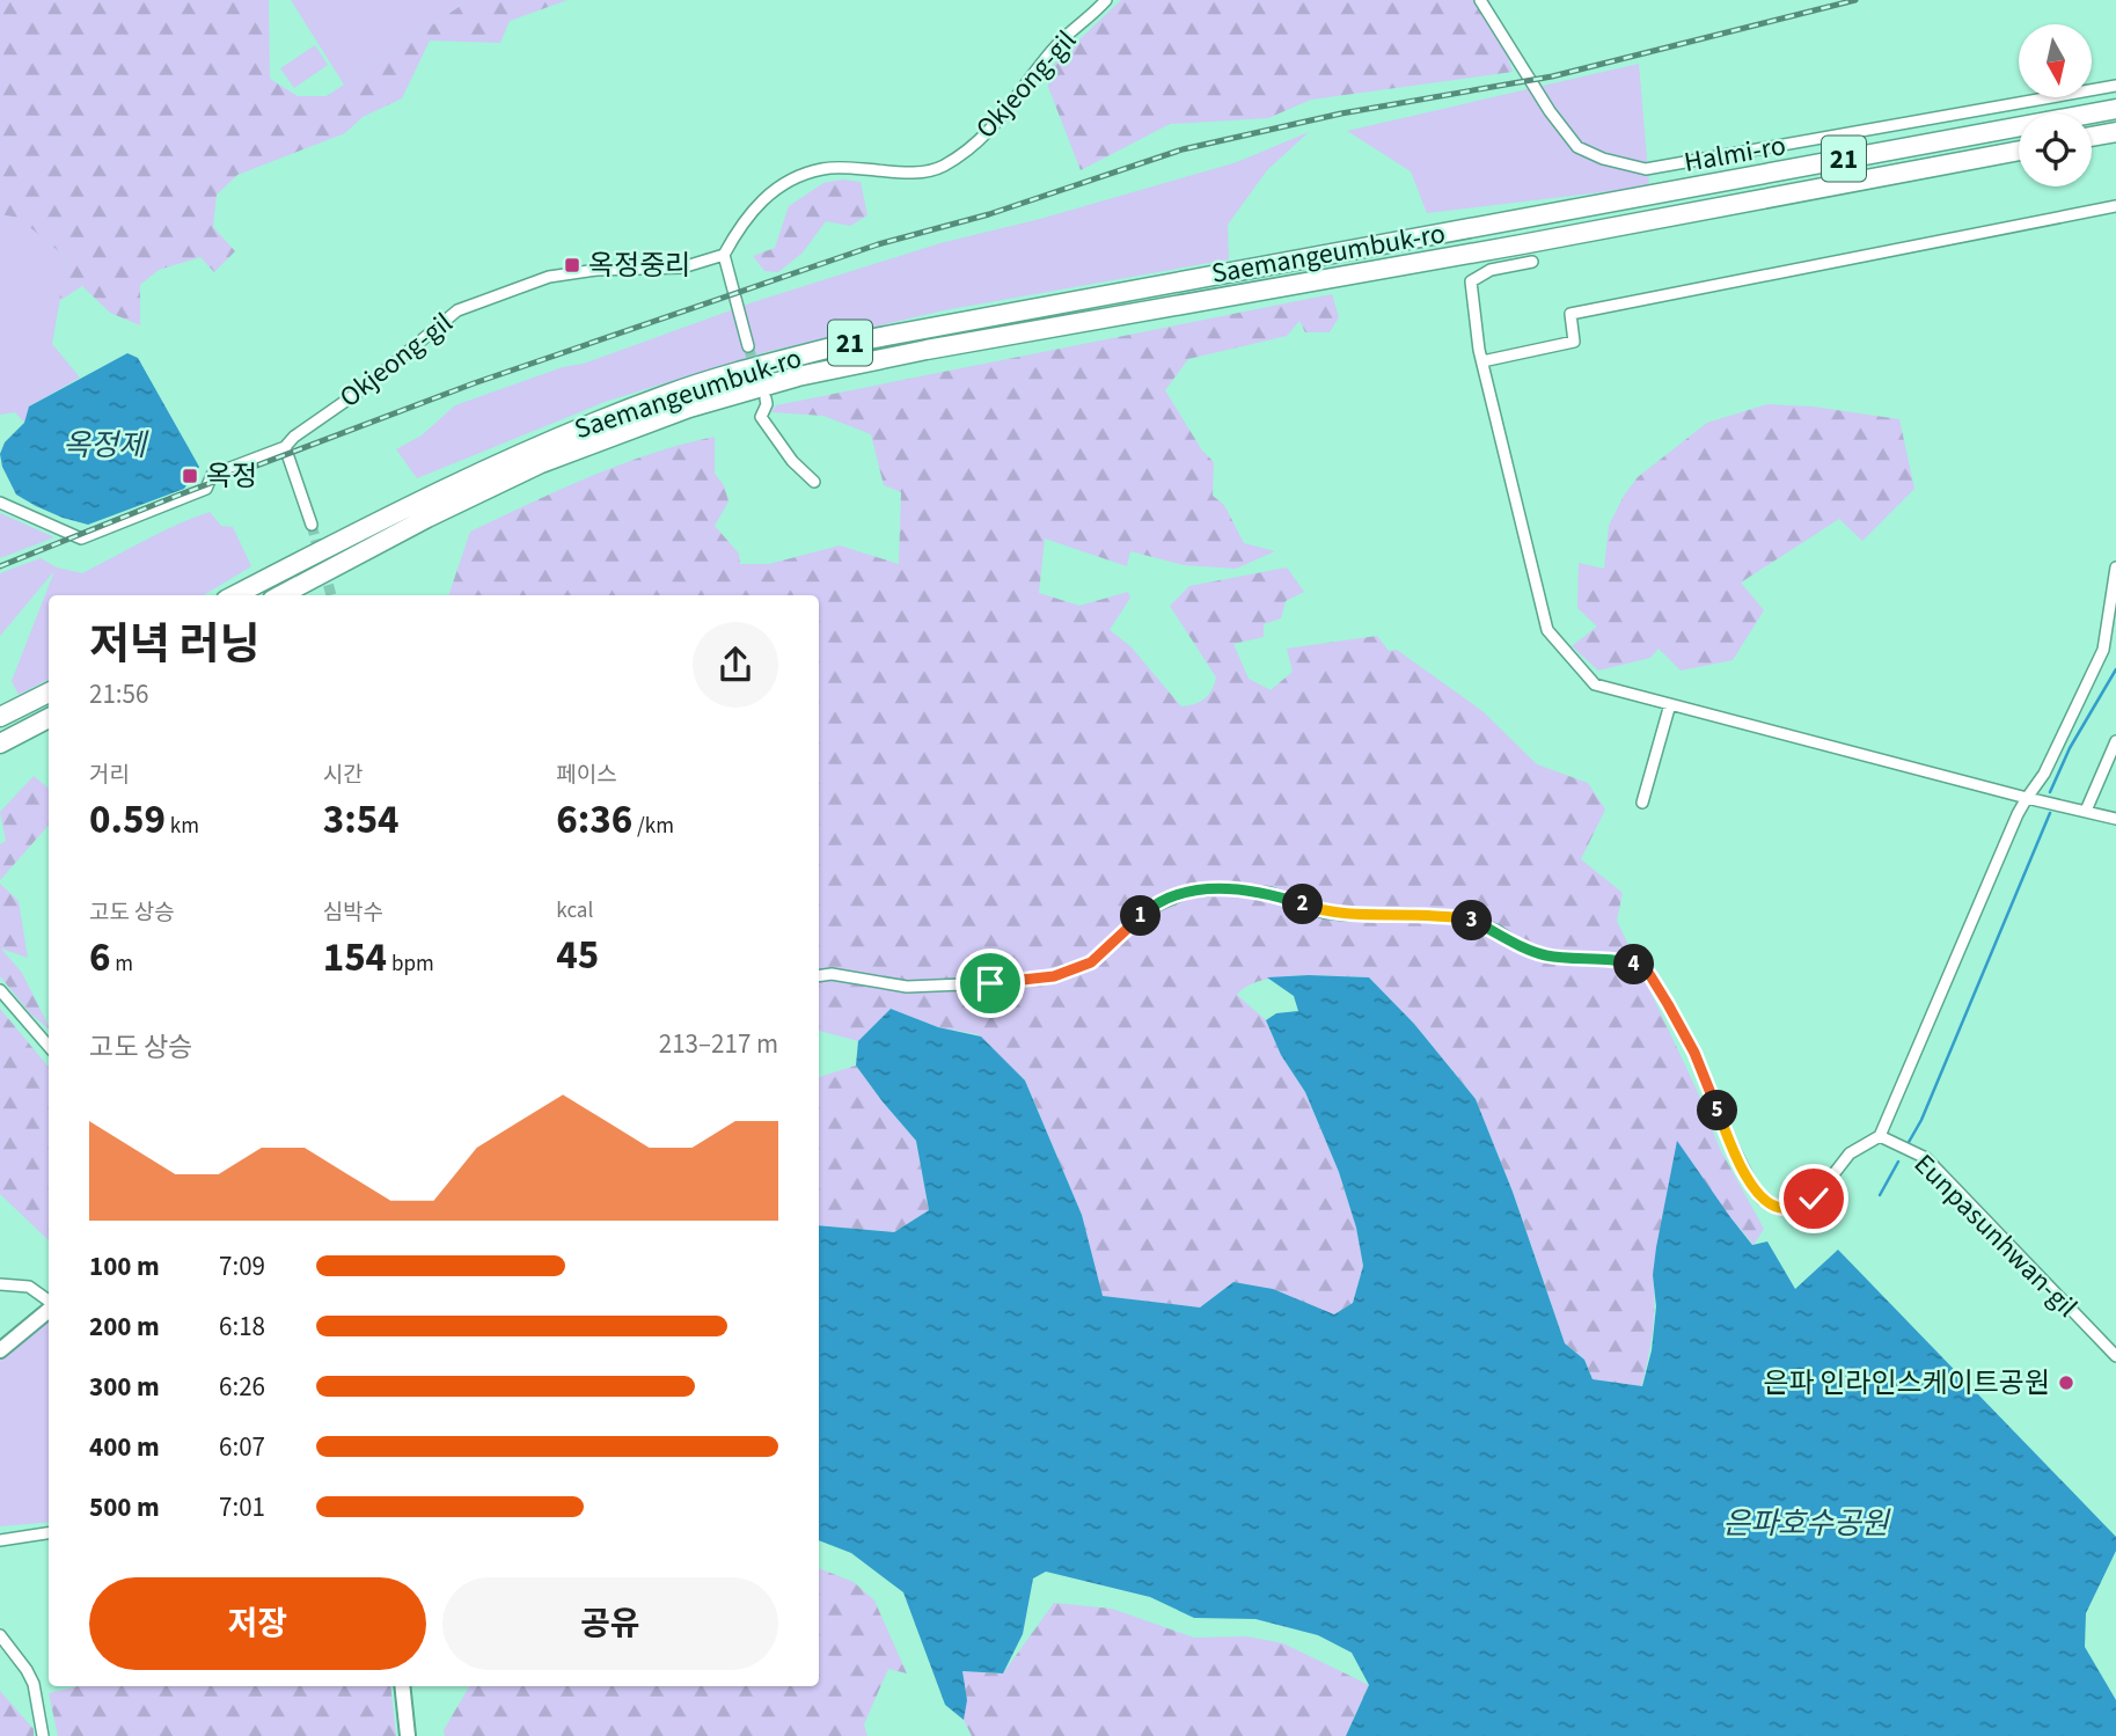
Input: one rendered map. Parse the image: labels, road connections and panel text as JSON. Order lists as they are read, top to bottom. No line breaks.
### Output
{"streets":{"highway":["21","Saemangeumbuk-ro"],"street":["Okjeong-gil","Halmi-ro","Eunpasunhwan-gil"]},"water":["옥정제","은파호수공원"],"places":{"transit":["옥정중리","옥정"],"other":["은파 인라인스케이트공원"]},"north":"bottom","page":{"heading":["저녁 러닝","21:56"],"stats":[["거리","0.59 km"],["시간","3:54"],["페이스","6:36 /km"],["고도 상승","6 m"],["심박수","154 bpm"],["kcal","45"]],"pins":["2","1","3","4","5"],"chart":["고도 상승","213–217 m"],"list":[{"name":"100 m","note":"7:09"},{"name":"200 m","note":"6:18"},{"name":"300 m","note":"6:26"},{"name":"400 m","note":"6:07"},{"name":"500 m","note":"7:01"}],"buttons":["저장","공유"]}}
